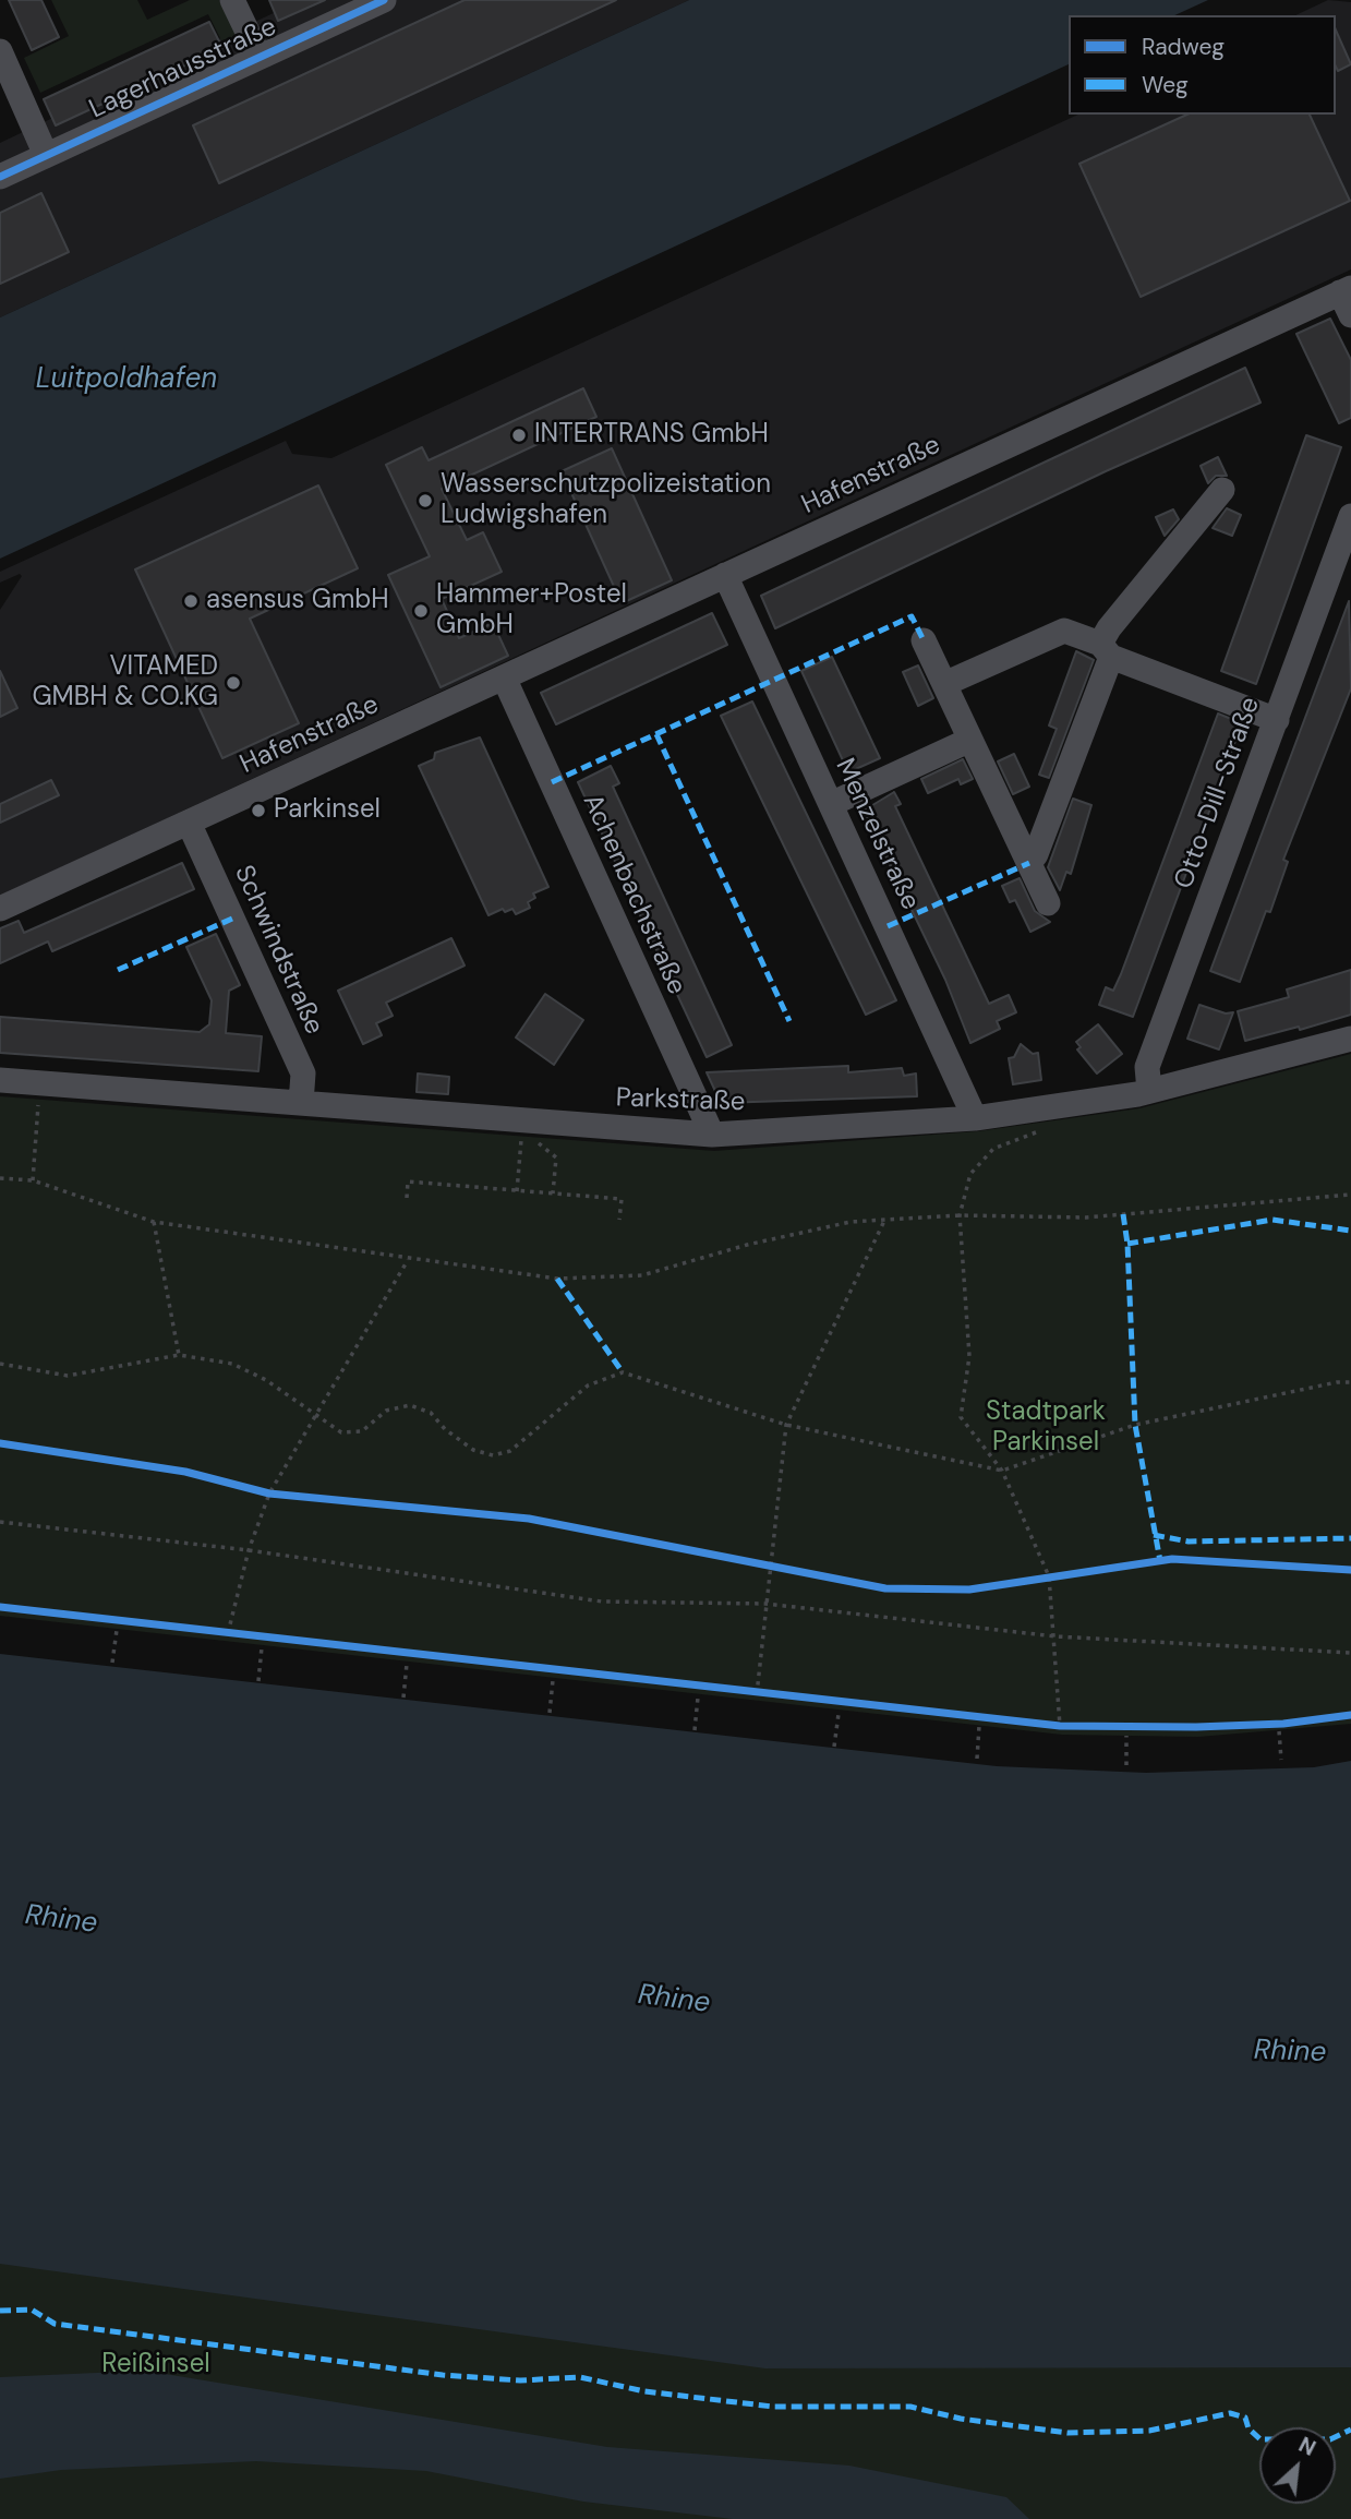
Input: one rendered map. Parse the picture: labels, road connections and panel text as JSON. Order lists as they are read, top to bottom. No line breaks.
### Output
{"streets":{"street":["Lagerhausstraße","Hafenstraße","Otto-Dill-Straße","Menzelstraße","Achenbachstraße","Schwindstraße","Parkstraße"]},"crossings":[["Hafenstraße","Menzelstraße"],["Hafenstraße","Achenbachstraße"],["Hafenstraße","Schwindstraße"],["Otto-Dill-Straße","Parkstraße"],["Menzelstraße","Parkstraße"],["Achenbachstraße","Parkstraße"],["Schwindstraße","Parkstraße"]],"water":["Luitpoldhafen","Rhine"],"parks":["Stadtpark Parkinsel","Reißinsel"],"places":["INTERTRANS GmbH","Wasserschutzpolizeistation Ludwigshafen","asensus GmbH","Hammer+Postel GmbH","VITAMED GMBH & CO.KG","Parkinsel"],"legend":["Radweg","Weg"],"north":"top right"}
